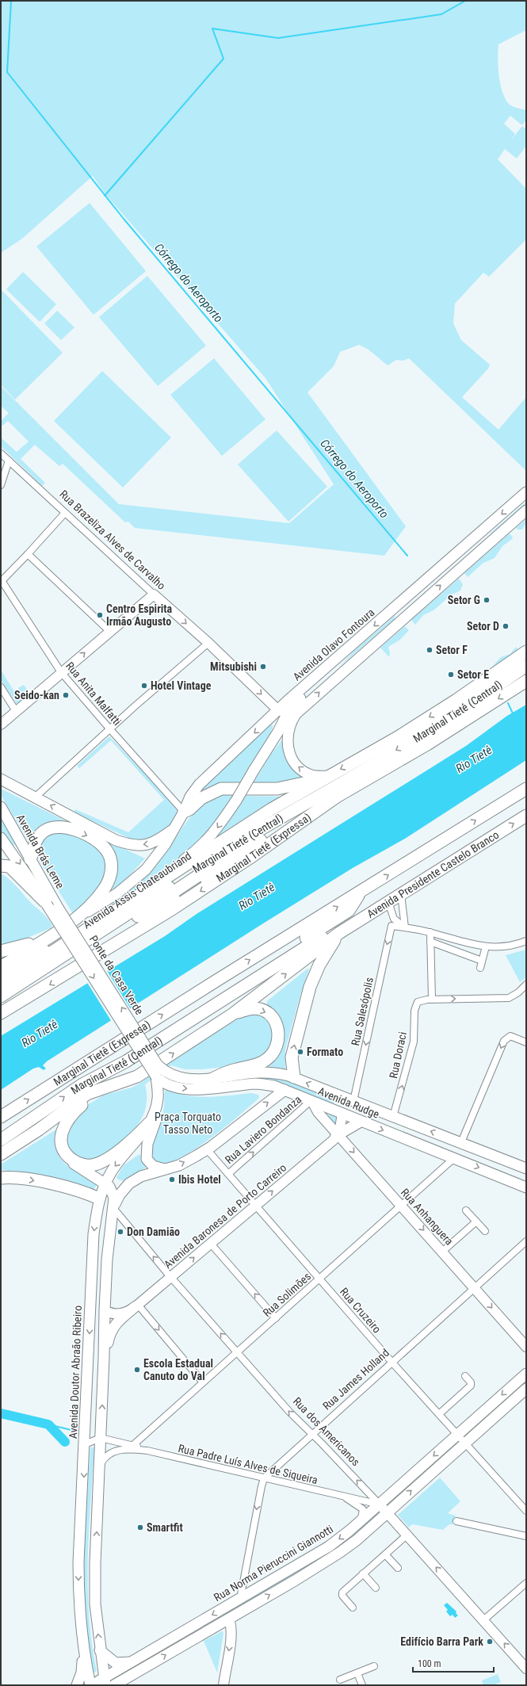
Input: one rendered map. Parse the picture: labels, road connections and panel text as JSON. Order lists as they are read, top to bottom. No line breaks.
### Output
{"streets":{"highway":["Marginal Tietê (Central)","Marginal Tietê (Expressa)","Avenida Presidente Castelo Branco","Avenida Assis Chateaubriand"],"main road":["Rua Brazeliza Alves de Carvalho","Avenida Olavo Fontoura","Avenida Brás Leme","Ponte da Casa Verde","Avenida Rudge","Avenida Baronesa de Porto Carreiro","Rua Anhanguera","Avenida Doutor Abraão Ribeiro","Rua dos Americanos","Rua Norma Pieruccini Giannotti"],"street":["Rua Anita Malfatti","Rua Salesópolis","Rua Doraci","Rua Laviero Bondanza","Rua Solimões","Rua Cruzeiro","Rua James Holland","Rua Padre Luís Alves de Siqueira"]},"crossings":[["Rua Brazeliza Alves de Carvalho","Avenida Olavo Fontoura"],["Rua Brazeliza Alves de Carvalho","Avenida Assis Chateaubriand"],["Avenida Olavo Fontoura","Avenida Assis Chateaubriand"],["Marginal Tietê (Central)","Avenida Presidente Castelo Branco"],["Avenida Brás Leme","Ponte da Casa Verde"],["Ponte da Casa Verde","Avenida Rudge"],["Ponte da Casa Verde","Avenida Doutor Abraão Ribeiro"],["Rua Salesópolis","Avenida Rudge"],["Rua Doraci","Avenida Rudge"],["Avenida Rudge","Rua Laviero Bondanza"],["Avenida Rudge","Rua Anhanguera"],["Avenida Rudge","Rua Solimões"],["Avenida Rudge","Avenida Doutor Abraão Ribeiro"],["Rua Laviero Bondanza","Rua Anhanguera"],["Rua Laviero Bondanza","Rua Cruzeiro"],["Avenida Baronesa de Porto Carreiro","Rua Anhanguera"],["Avenida Baronesa de Porto Carreiro","Rua Cruzeiro"],["Avenida Baronesa de Porto Carreiro","Rua dos Americanos"],["Rua Anhanguera","Rua Solimões"],["Rua Anhanguera","Rua James Holland"],["Rua Solimões","Rua Cruzeiro"],["Rua Solimões","Rua dos Americanos"],["Rua Solimões","Rua Padre Luís Alves de Siqueira"],["Rua Cruzeiro","Rua James Holland"],["Rua Cruzeiro","Rua Norma Pieruccini Giannotti"],["Avenida Doutor Abraão Ribeiro","Rua Norma Pieruccini Giannotti"],["Rua James Holland","Rua dos Americanos"],["Rua James Holland","Rua Padre Luís Alves de Siqueira"],["Rua dos Americanos","Rua Padre Luís Alves de Siqueira"],["Rua dos Americanos","Rua Norma Pieruccini Giannotti"],["Rua Padre Luís Alves de Siqueira","Rua Norma Pieruccini Giannotti"]],"one_way":["Rua Brazeliza Alves de Carvalho","Rua Doraci","Rua Laviero Bondanza","Rua Anhanguera"],"water":["Córrego do Aeroporto","Rio Tietê"],"parks":["Praça Torquato Tasso Neto"],"places":["Setor G","Centro Espirita Irmão Augusto","Setor D","Setor F","Mitsubishi","Setor E","Hotel Vintage","Seido-kan","Formato","Ibis Hotel","Don Damião","Escola Estadual Canuto do Val","Smartfit","Edifício Barra Park"],"scale_bar":"100 m"}
